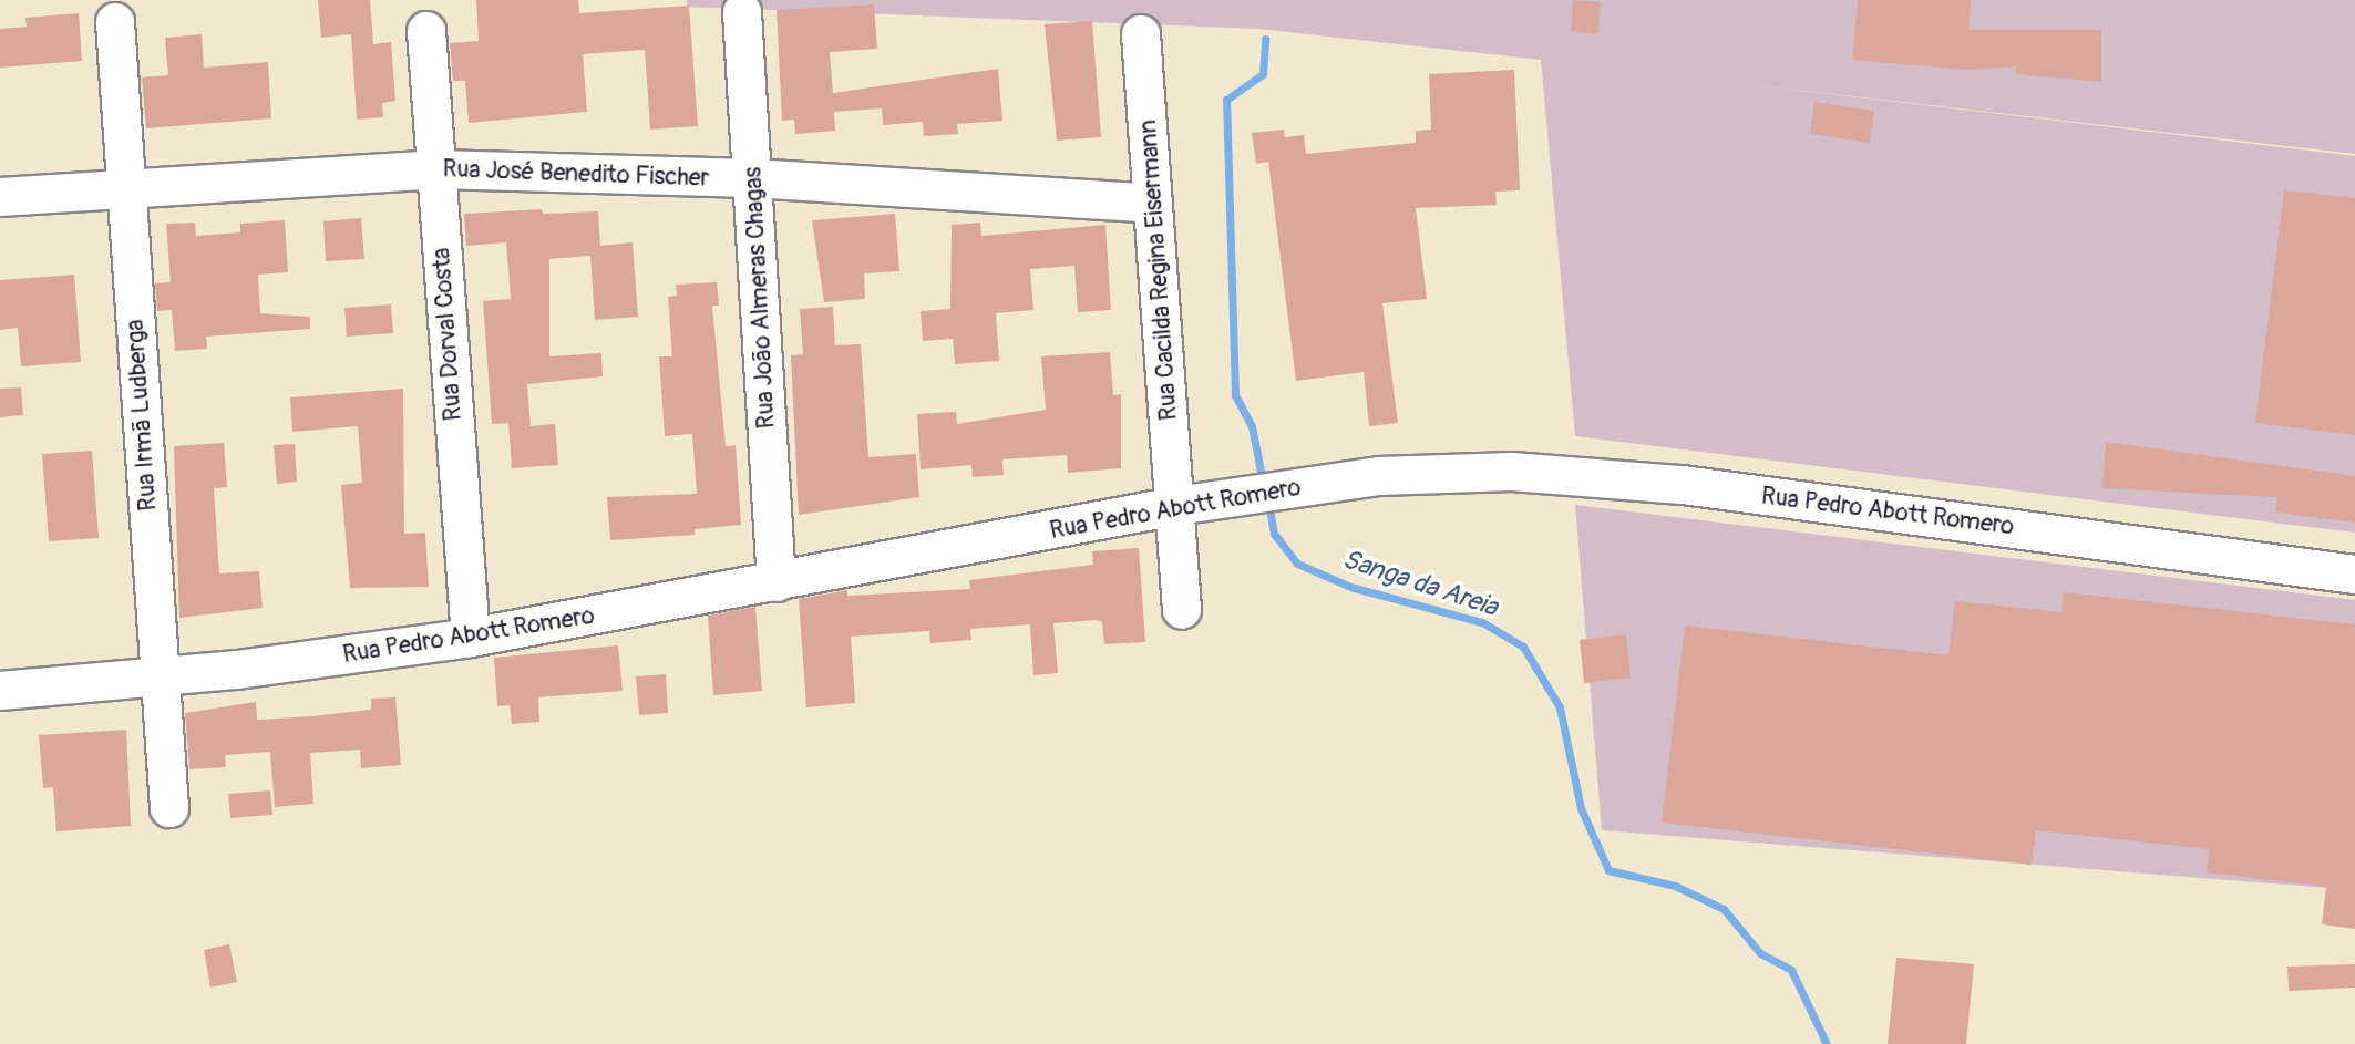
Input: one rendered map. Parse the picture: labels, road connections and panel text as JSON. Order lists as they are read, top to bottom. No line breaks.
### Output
{"streets":{"street":["Rua José Benedito Fischer","Rua Cacilda Regina Eisermann","Rua João Almeras Chagas","Rua Dorval Costa","Rua Irmã Ludberga","Rua Pedro Abott Romero"]},"crossings":[["Rua José Benedito Fischer","Rua Cacilda Regina Eisermann"],["Rua José Benedito Fischer","Rua João Almeras Chagas"],["Rua José Benedito Fischer","Rua Dorval Costa"],["Rua José Benedito Fischer","Rua Irmã Ludberga"],["Rua Cacilda Regina Eisermann","Rua Pedro Abott Romero"],["Rua João Almeras Chagas","Rua Pedro Abott Romero"],["Rua Dorval Costa","Rua Pedro Abott Romero"],["Rua Irmã Ludberga","Rua Pedro Abott Romero"]],"water":["Sanga da Areia"]}
